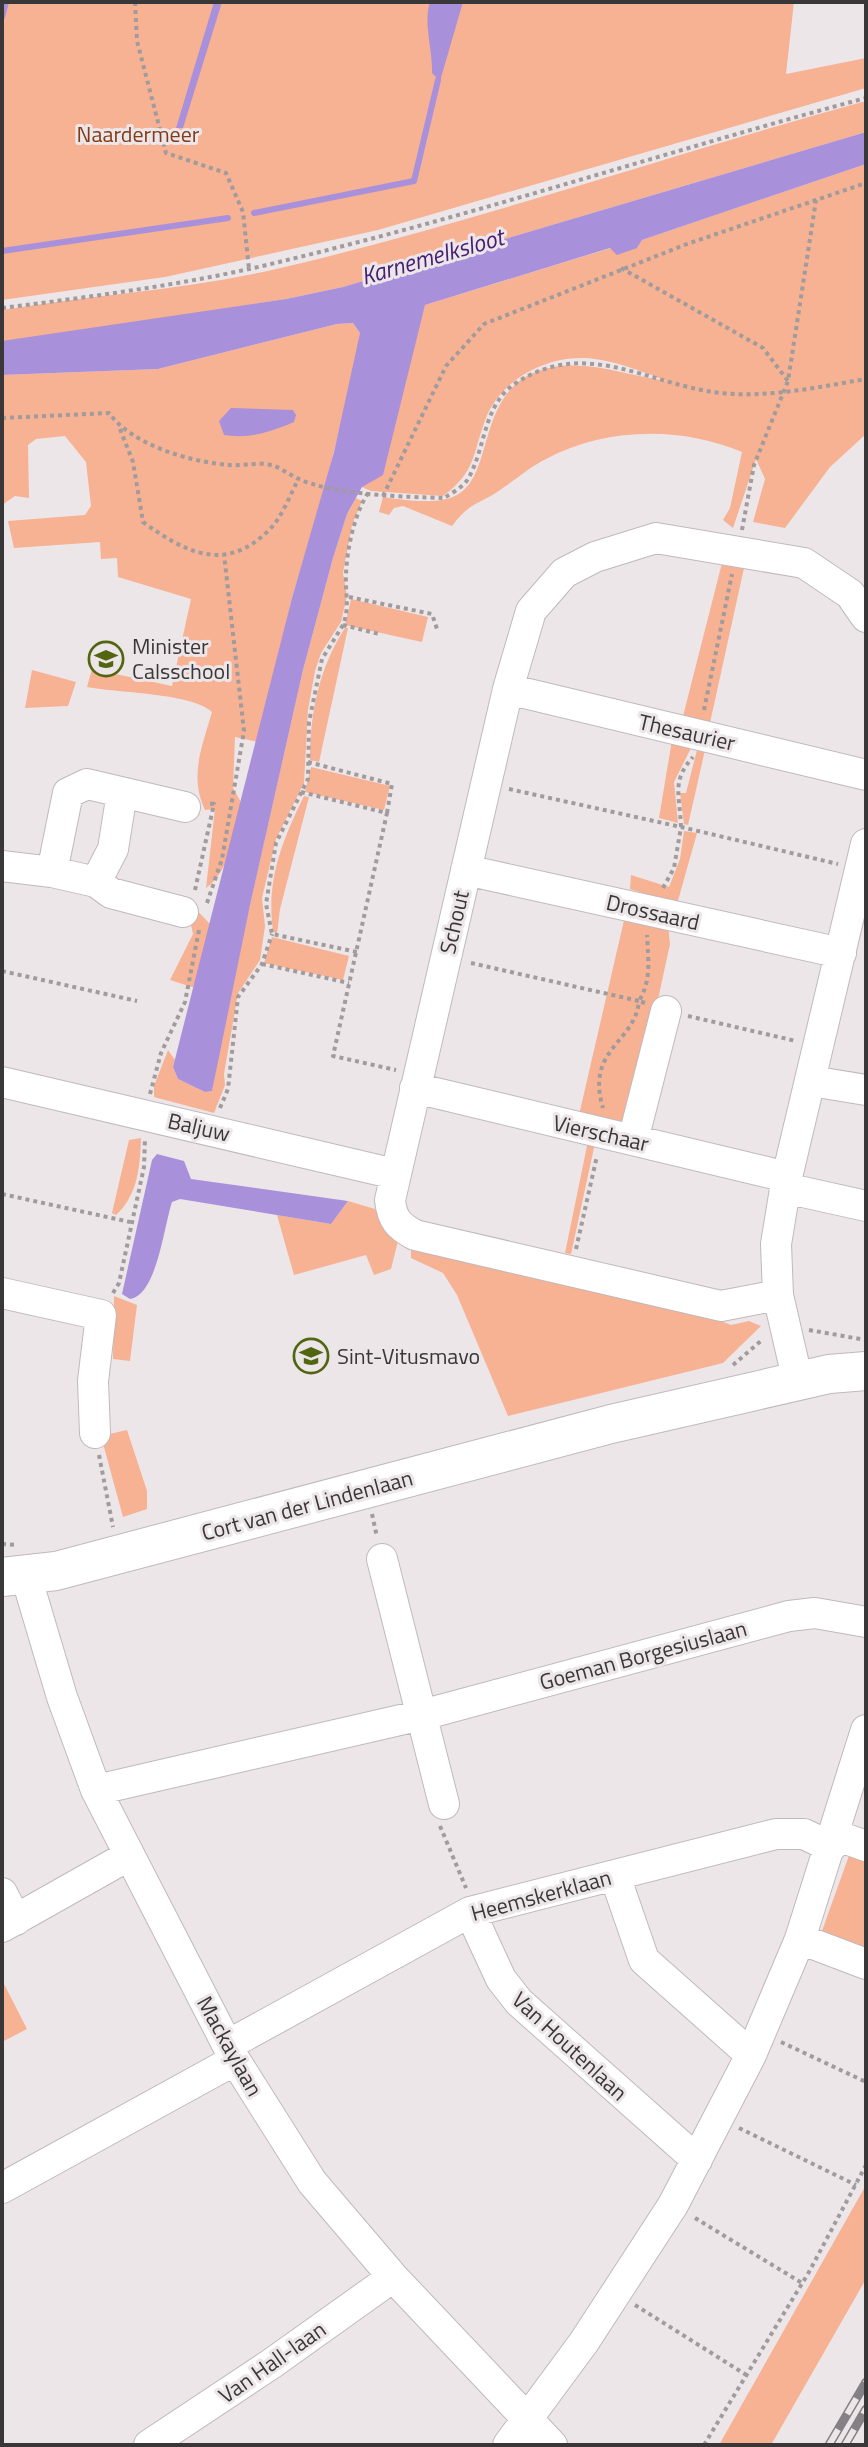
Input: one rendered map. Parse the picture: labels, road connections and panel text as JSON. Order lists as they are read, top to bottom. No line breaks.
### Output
{"streets":{"main road":["Cort van der Lindenlaan"],"street":["Thesaurier","Drossaard","Schout","Baljuw","Vierschaar","Goeman Borgesiuslaan","Heemskerklaan","Mackaylaan","Van Houtenlaan","Van Hall-laan"]},"crossings":[["Thesaurier","Schout"],["Drossaard","Schout"],["Schout","Baljuw"],["Schout","Vierschaar"],["Cort van der Lindenlaan","Mackaylaan"],["Goeman Borgesiuslaan","Mackaylaan"],["Heemskerklaan","Mackaylaan"],["Heemskerklaan","Van Houtenlaan"],["Mackaylaan","Van Hall-laan"]],"water":["Karnemelksloot"],"parks":["Naardermeer"],"places":{"school or university":["Minister Calsschool","Sint-Vitusmavo"]}}
